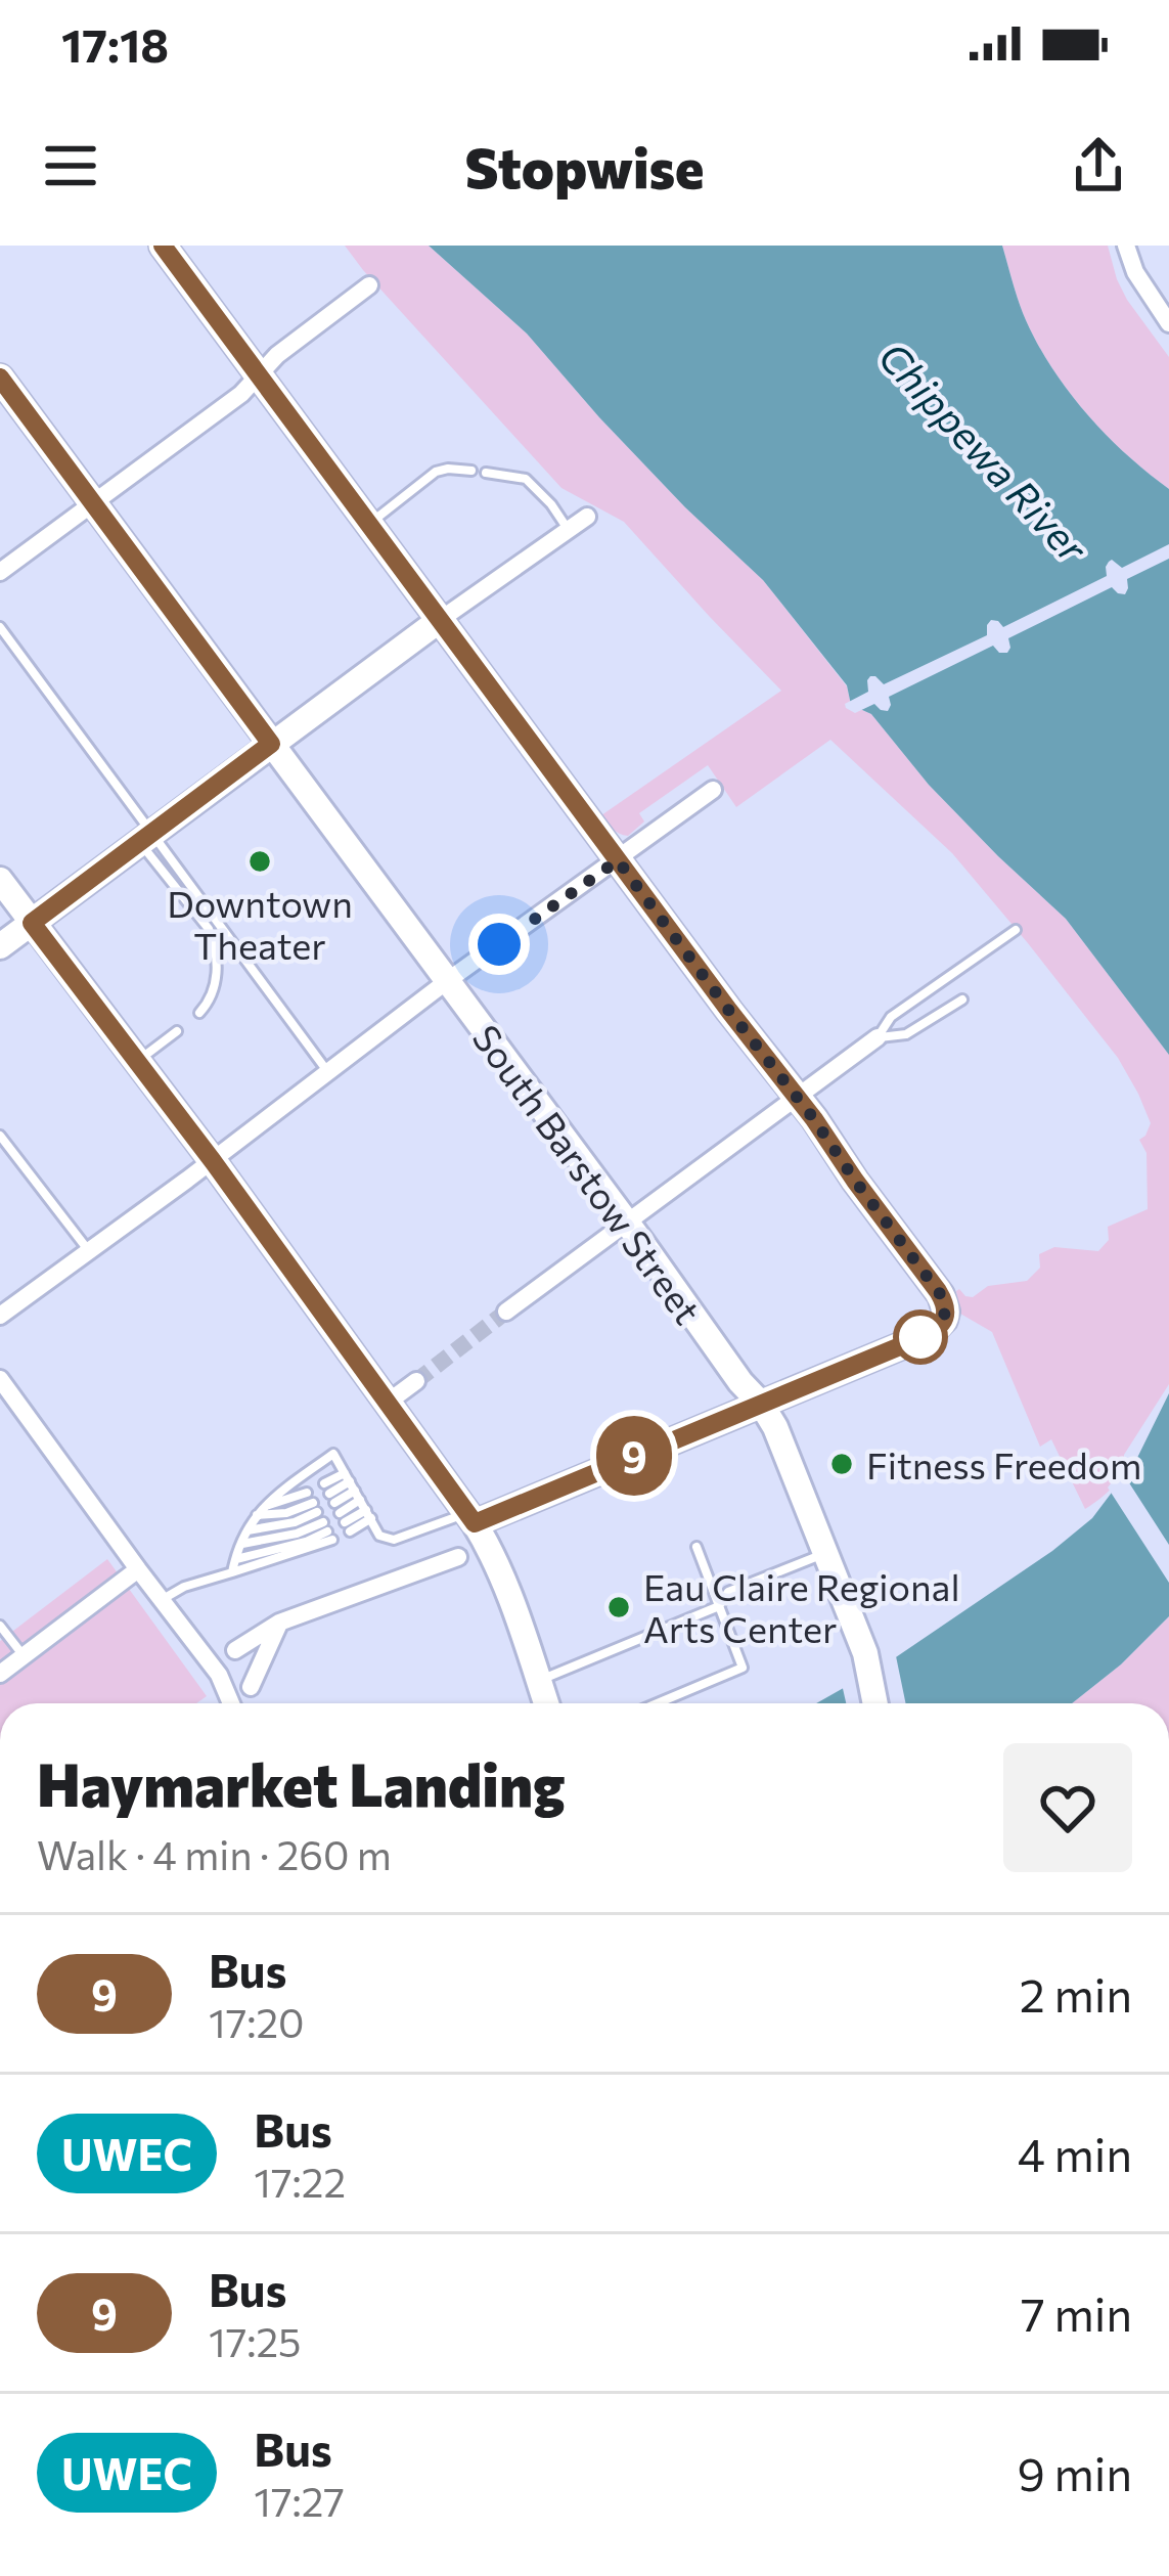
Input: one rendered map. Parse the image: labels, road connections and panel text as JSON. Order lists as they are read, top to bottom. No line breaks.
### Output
{"streets":{"street":["South Barstow Street"]},"water":["Chippewa River"],"places":["Downtown Theater","Fitness Freedom","Eau Claire Regional Arts Center"],"lines":["bus line 9"],"page":{"status":"17:18","header":"Stopwise","on_map":"9","heading":["Haymarket Landing","Walk · 4 min · 260 m"],"list":[{"mark":"9","name":"Bus","note":"17:20","value":"2 min"},{"mark":"UWEC","name":"Bus","note":"17:22","value":"4 min"},{"mark":"9","name":"Bus","note":"17:25","value":"7 min"},{"mark":"UWEC","name":"Bus","note":"17:27","value":"9 min"}]}}
